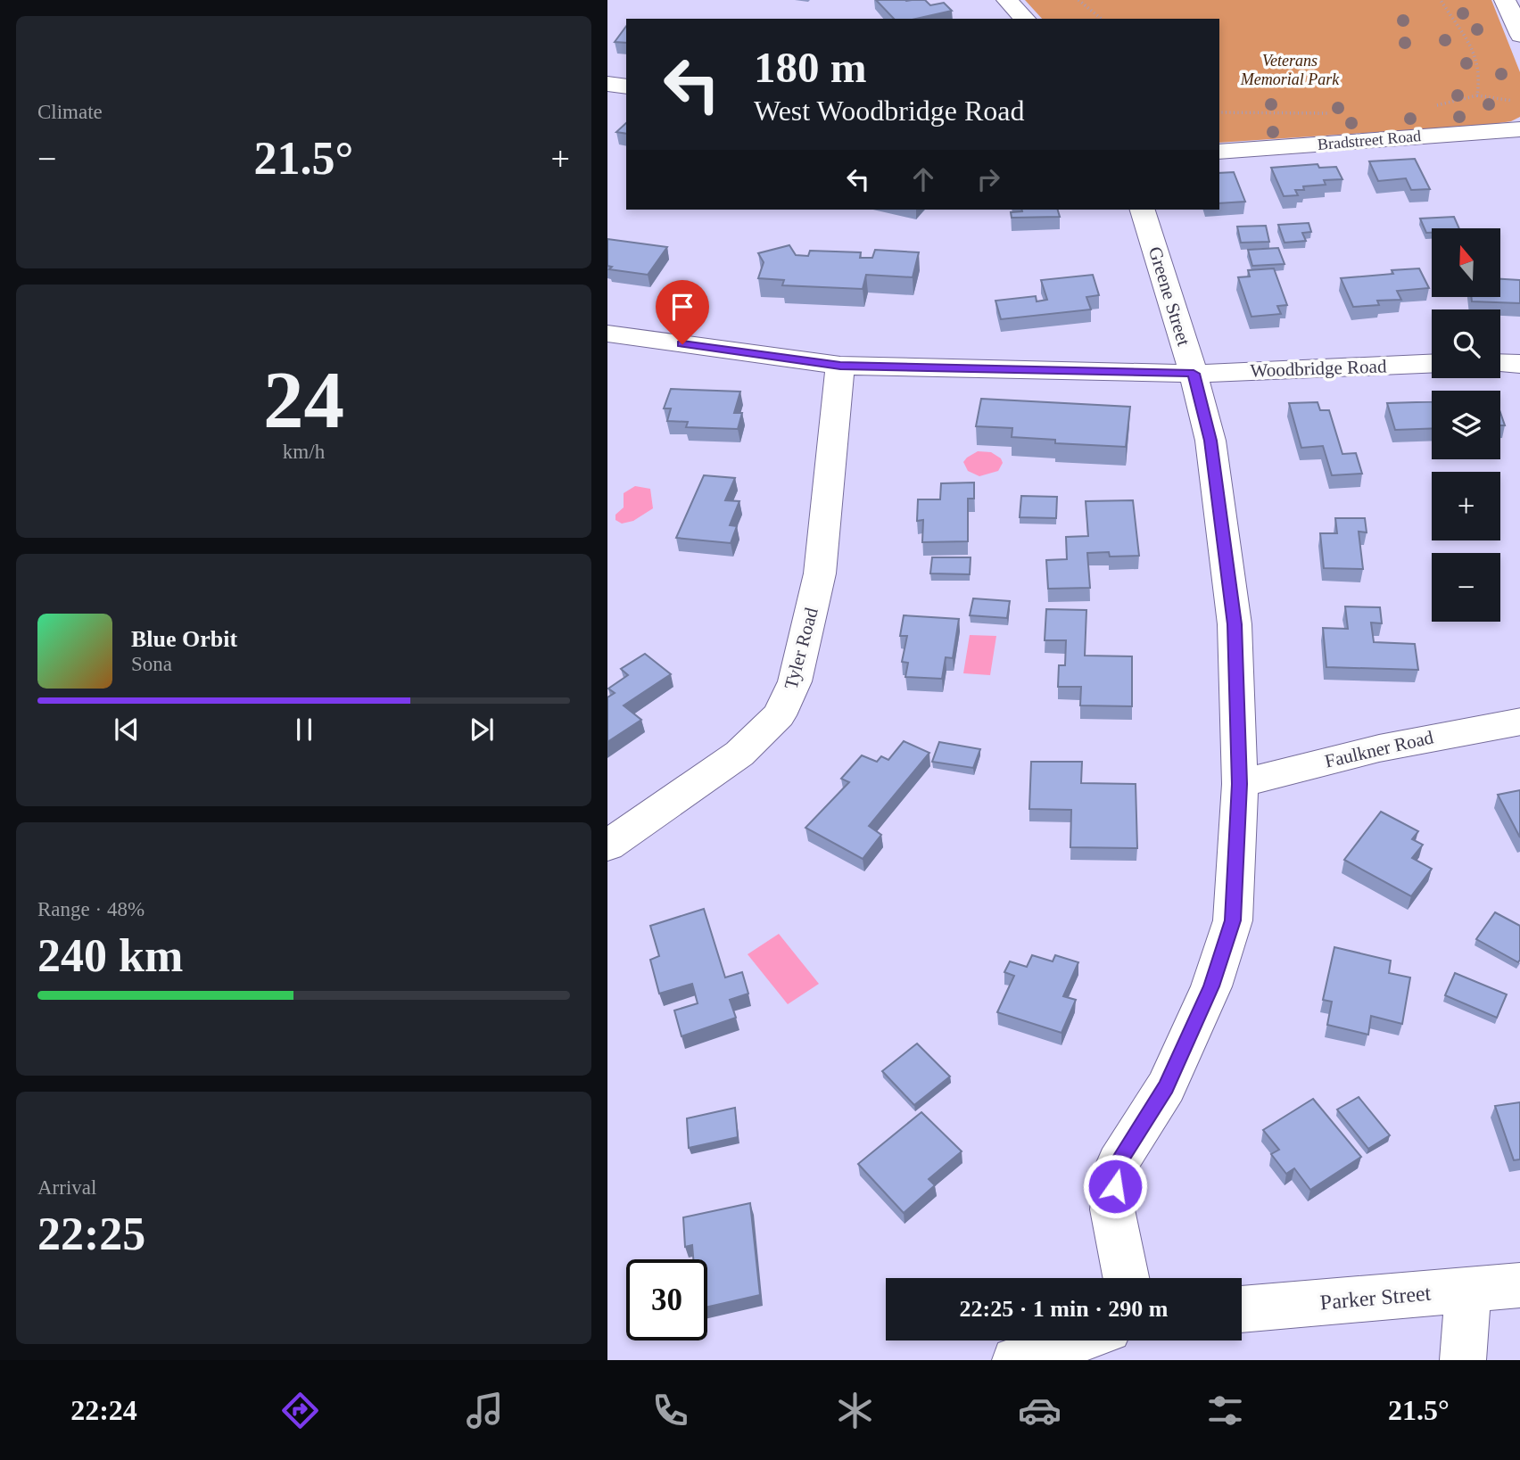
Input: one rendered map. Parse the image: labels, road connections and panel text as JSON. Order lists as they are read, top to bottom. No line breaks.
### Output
{"streets":{"street":["Bradstreet Road","Greene Street","Woodbridge Road","Tyler Road","Faulkner Road","Parker Street"]},"crossings":[["Greene Street","Woodbridge Road"],["Greene Street","Faulkner Road"],["Woodbridge Road","Tyler Road"]],"parks":["Veterans Memorial Park"],"north":"top","page":{"tile":["Climate",["24","km/h"],["Range · 48%","240 km"],["Arrival","22:25"]],"turn":["180 m","West Woodbridge Road"],"heat":["−","21.5°","+"],"map_buttons":["+","−"],"song":["Blue Orbit","Sona"],"limit":"30","trip":"22:25 · 1 min · 290 m","tabs":["22:24","21.5°"]}}
